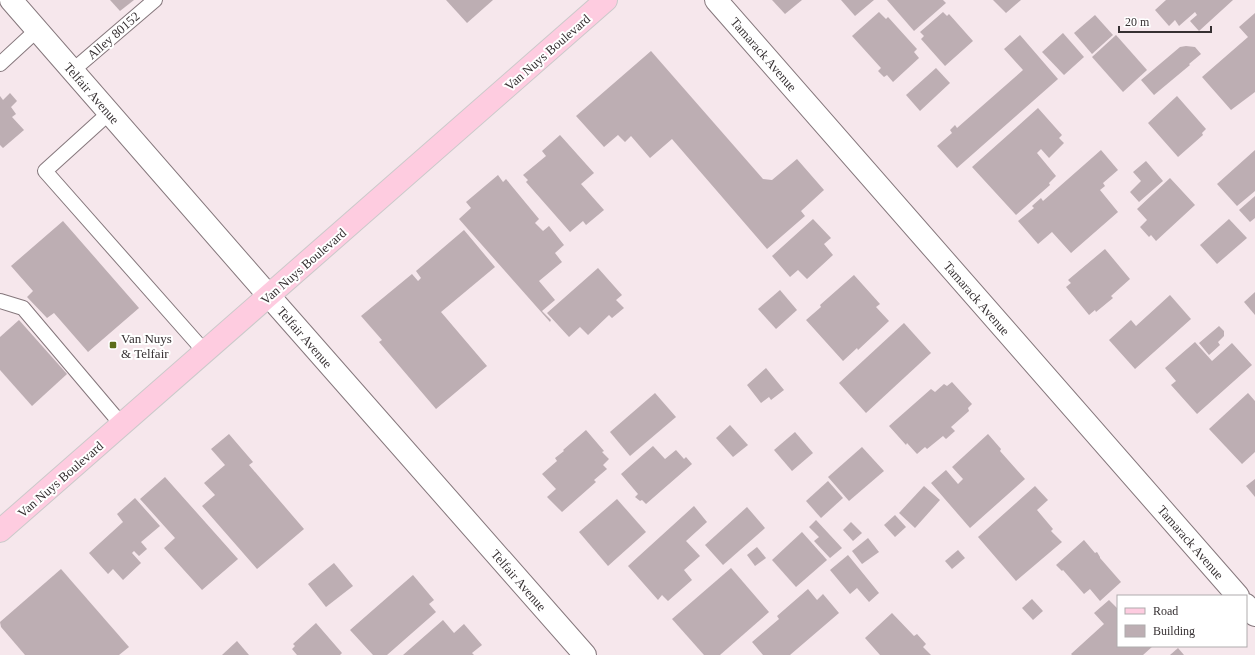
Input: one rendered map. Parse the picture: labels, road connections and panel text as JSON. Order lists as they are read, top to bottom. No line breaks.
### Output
{"streets":{"main road":["Van Nuys Boulevard"],"street":["Tamarack Avenue","Telfair Avenue"],"lane":["Alley 80152"]},"crossings":[["Alley 80152","Telfair Avenue"],["Van Nuys Boulevard","Telfair Avenue"]],"places":{"transit":["Van Nuys & Telfair"]},"legend":["Road","Building"],"scale_bar":"20 m"}
